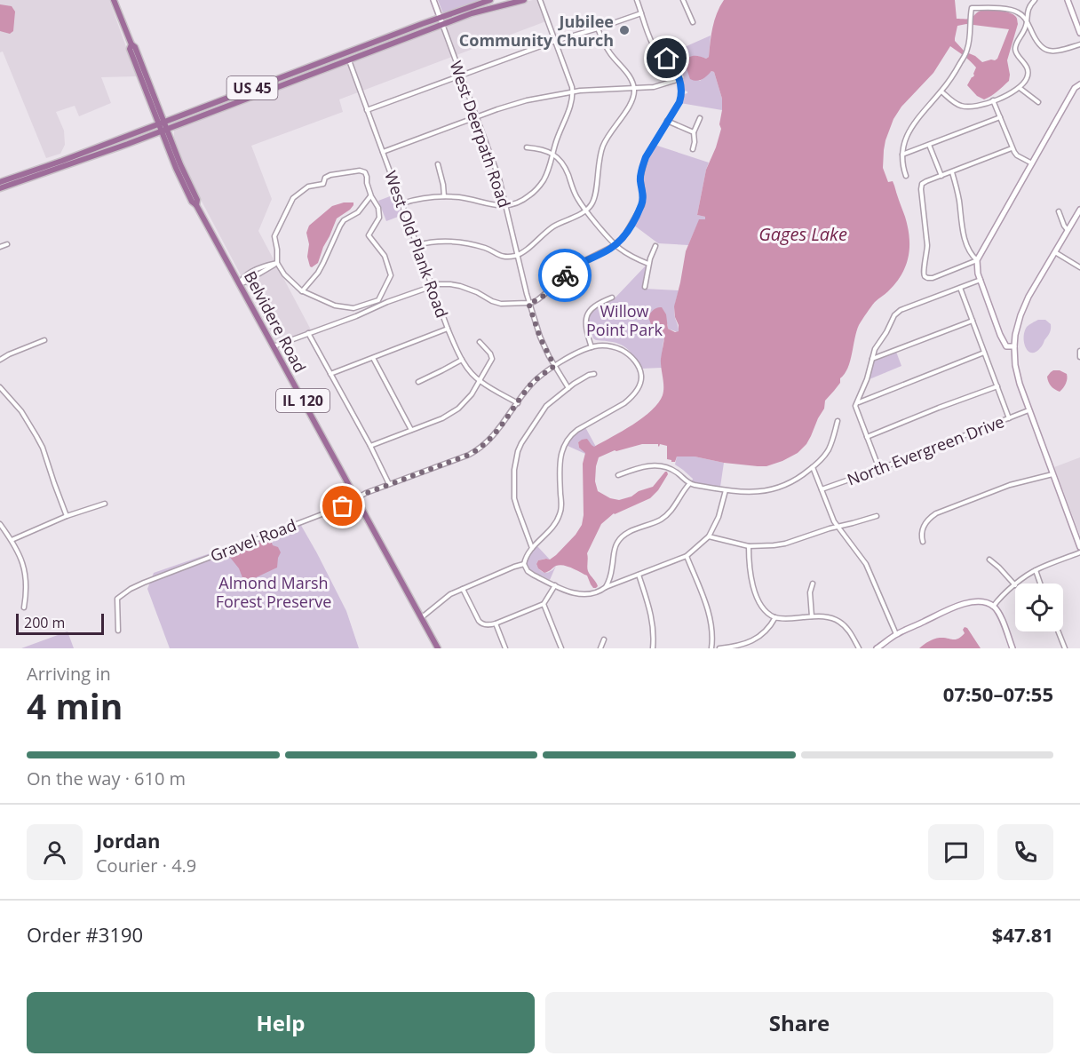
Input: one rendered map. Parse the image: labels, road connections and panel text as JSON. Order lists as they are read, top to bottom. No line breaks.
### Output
{"streets":{"main road":["US 45","Belvidere Road","IL 120"],"street":["West Deerpath Road","West Old Plank Road","North Evergreen Drive","Gravel Road"]},"crossings":[["US 45","West Deerpath Road"],["US 45","West Old Plank Road"],["US 45","Belvidere Road"],["West Deerpath Road","Gravel Road"],["West Old Plank Road","Gravel Road"],["Belvidere Road","Gravel Road"]],"water":["Gages Lake"],"parks":["Willow Point Park","Almond Marsh Forest Preserve"],"places":["Jubilee Community Church"],"scale_bar":"200 m","page":{"scale":"200 m","heading":["4 min","Arriving in","07:50–07:55"],"panel":["Jordan","Courier · 4.9","Order #3190","$47.81"],"bar":"On the way · 610 m","buttons":["Help","Share"]}}
